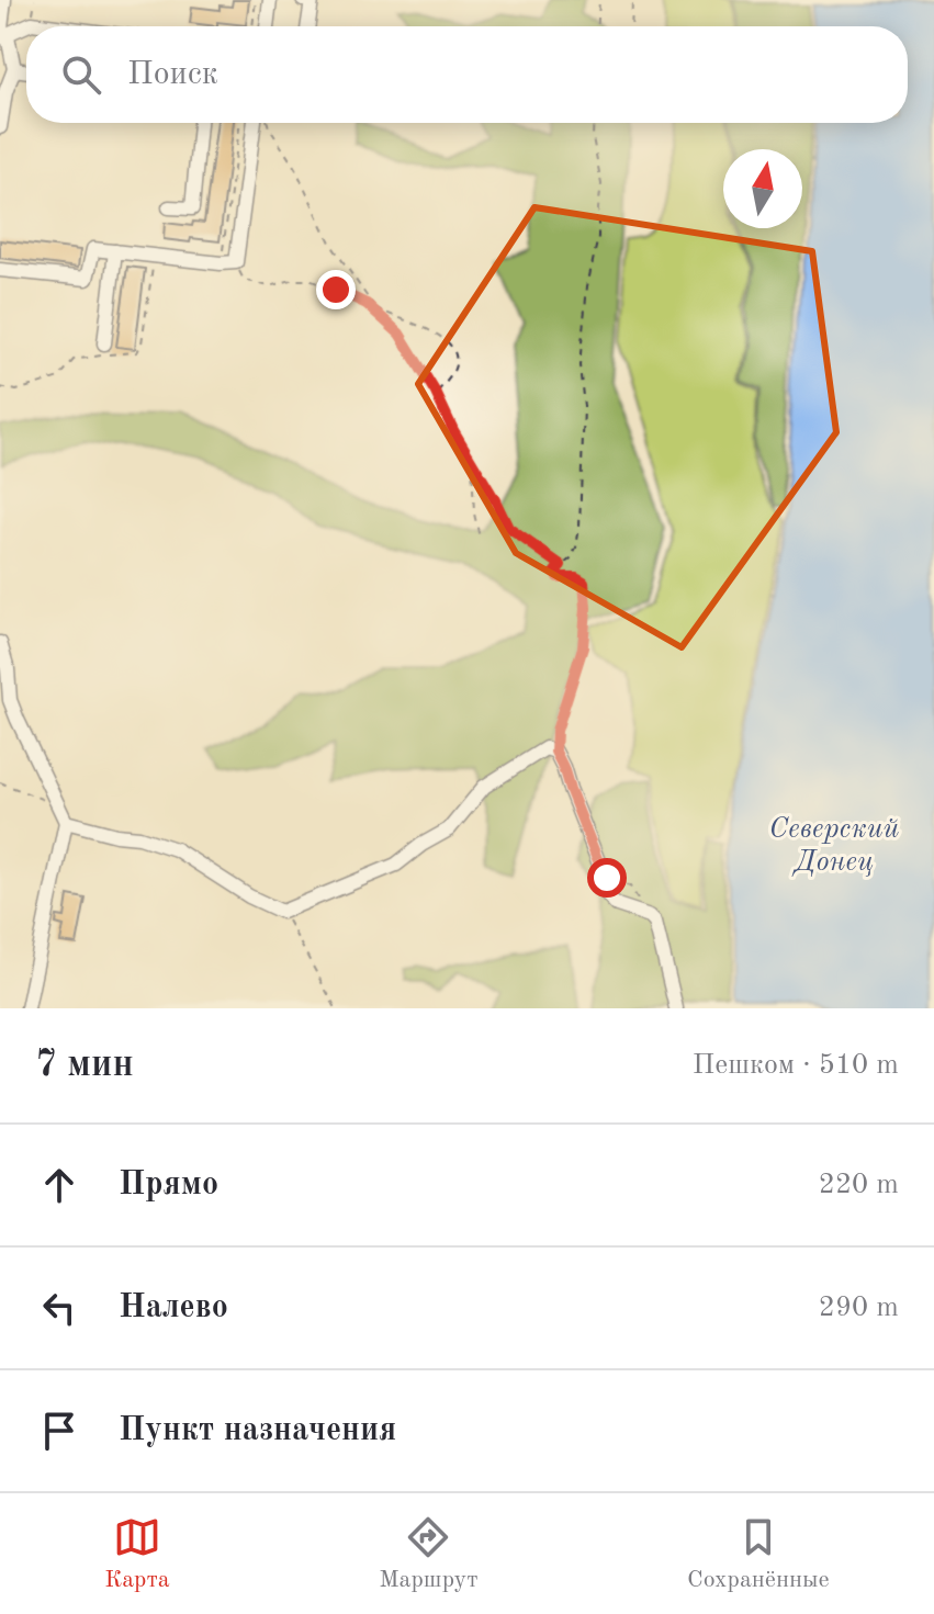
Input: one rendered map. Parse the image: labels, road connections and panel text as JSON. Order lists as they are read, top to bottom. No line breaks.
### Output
{"water":["Северский Донец"],"north":"top","page":{"search":"Поиск","heading":["7 мин","Пешком · 510 m"],"list":[["Прямо","220 m"],["Налево","290 m"],"Пункт назначения"],"nav":["Карта","Маршрут","Сохранённые"]}}
